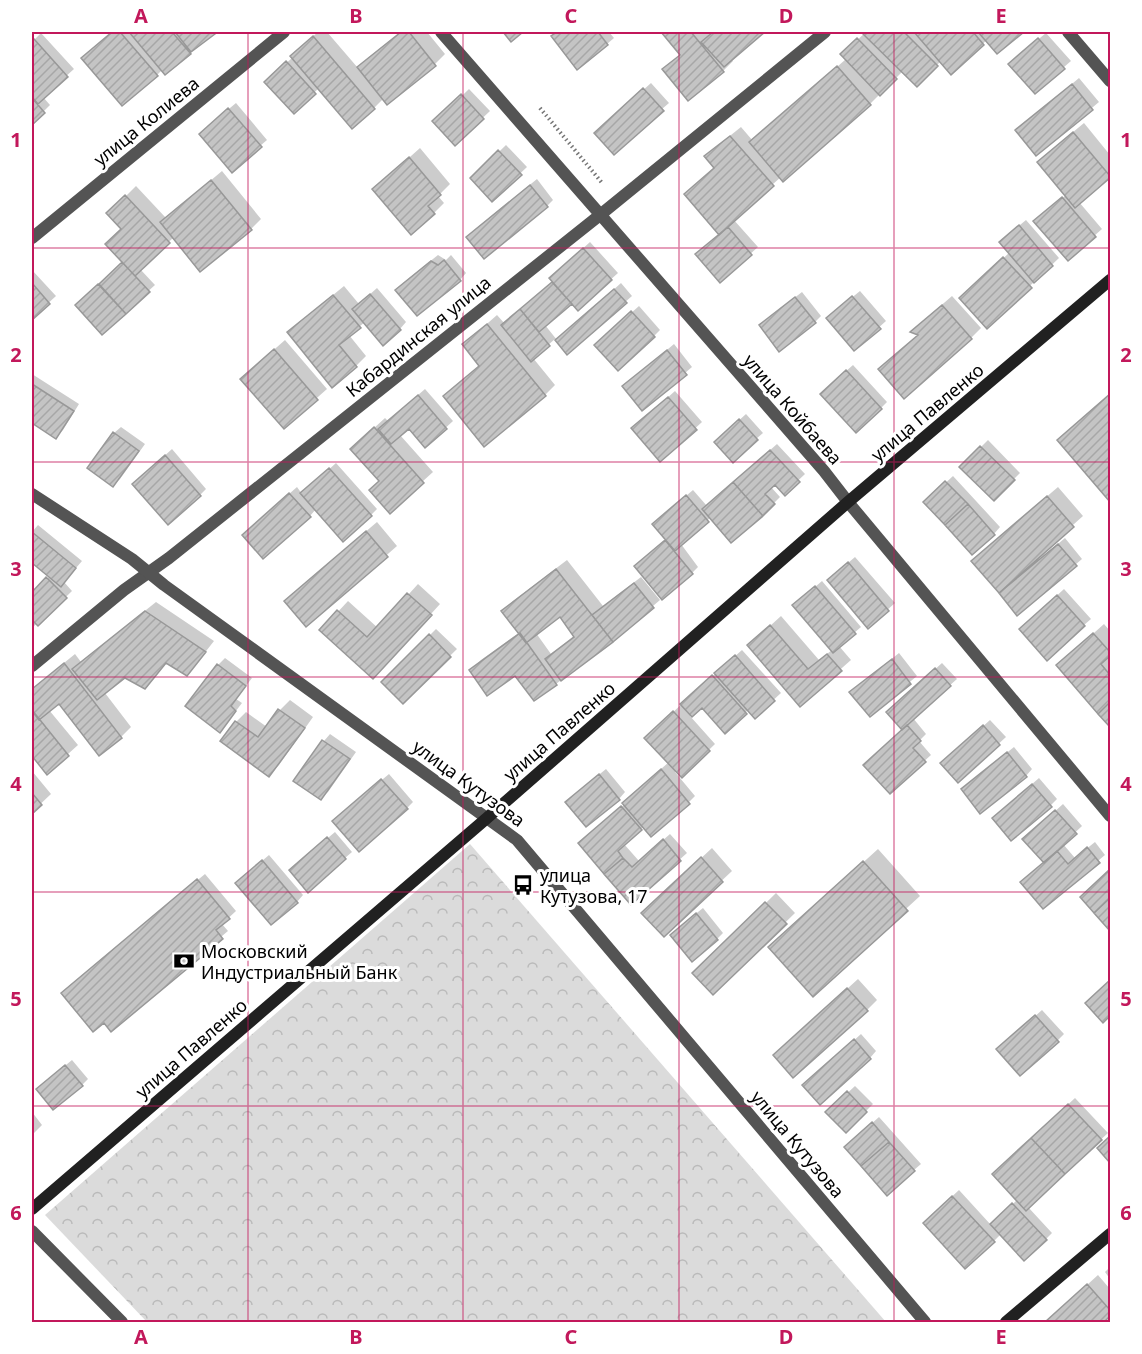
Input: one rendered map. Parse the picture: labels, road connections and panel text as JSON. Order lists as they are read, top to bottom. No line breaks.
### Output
{"streets":{"main road":["улица Павленко"],"street":["улица Колиева","Кабардинская улица","улица Койбаева","улица Кутузова"]},"crossings":[["Кабардинская улица","улица Койбаева"],["Кабардинская улица","улица Кутузова"],["улица Койбаева","улица Павленко"],["улица Павленко","улица Кутузова"]],"places":{"bus stop":["улица Кутузова, 17"],"bank":["Московский Индустриальный Банк"]},"grid":{"columns":["A","B","C","D","E"],"rows":["1","2","3","4","5","6"]}}
